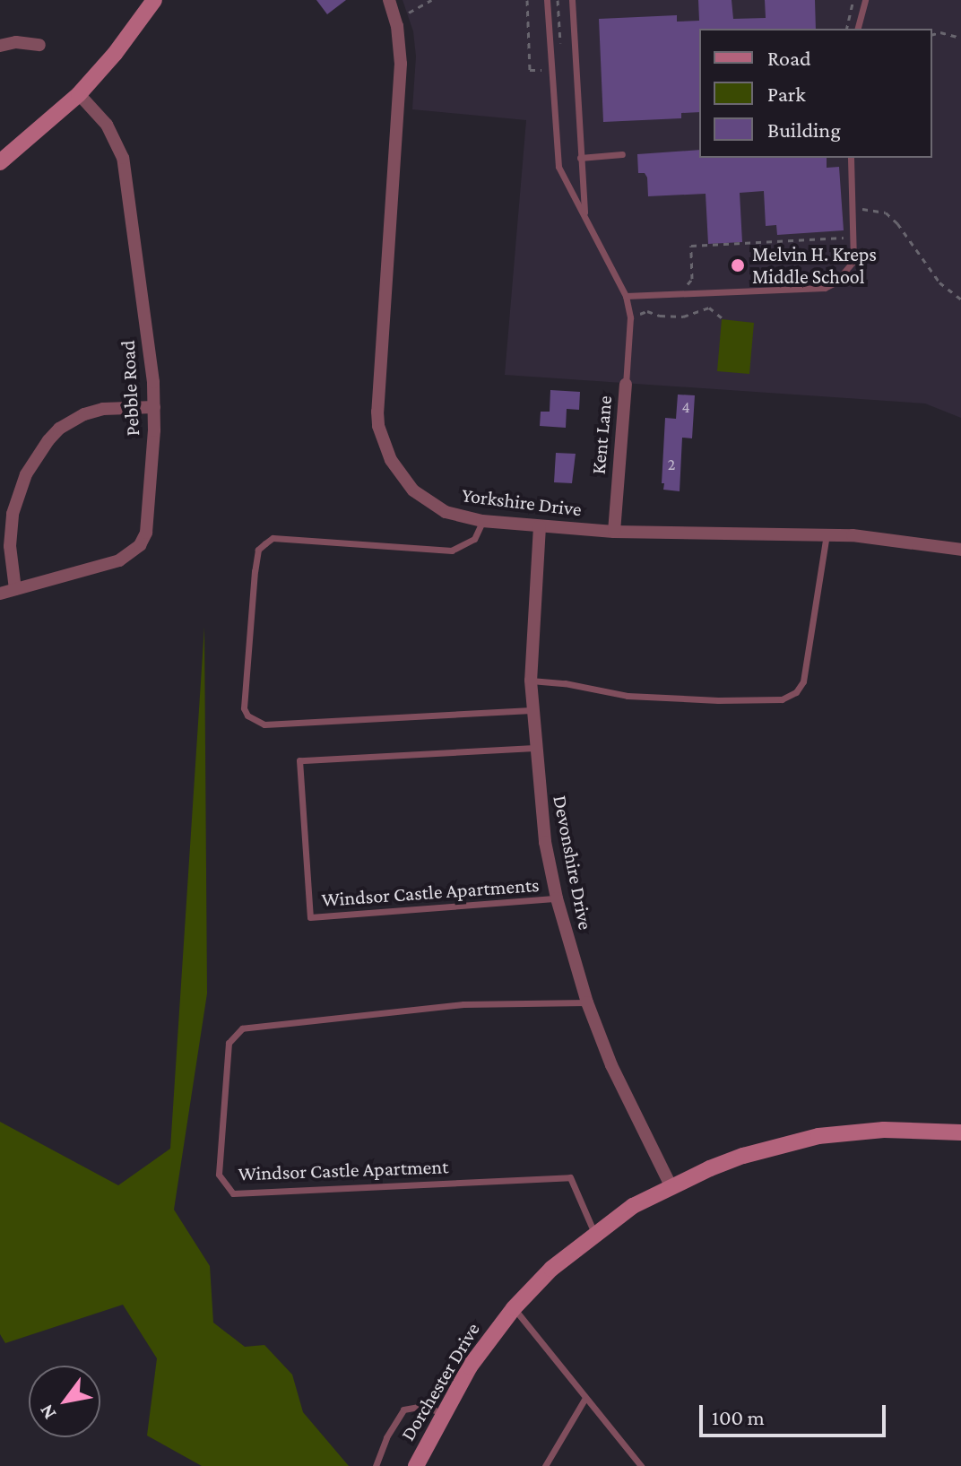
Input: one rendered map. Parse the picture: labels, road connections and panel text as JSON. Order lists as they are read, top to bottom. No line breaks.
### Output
{"streets":{"street":["Pebble Road","Kent Lane","Yorkshire Drive","Devonshire Drive","Dorchester Drive"],"lane":["Windsor Castle Apartments","Windsor Castle Apartment"]},"crossings":[["Kent Lane","Yorkshire Drive"],["Yorkshire Drive","Devonshire Drive"],["Devonshire Drive","Windsor Castle Apartments"],["Devonshire Drive","Windsor Castle Apartment"],["Devonshire Drive","Dorchester Drive"],["Windsor Castle Apartment","Dorchester Drive"]],"places":["Melvin H. Kreps Middle School"],"house_numbers":["4","2"],"legend":["Road","Park","Building"],"scale_bar":"100 m","north":"bottom left"}
